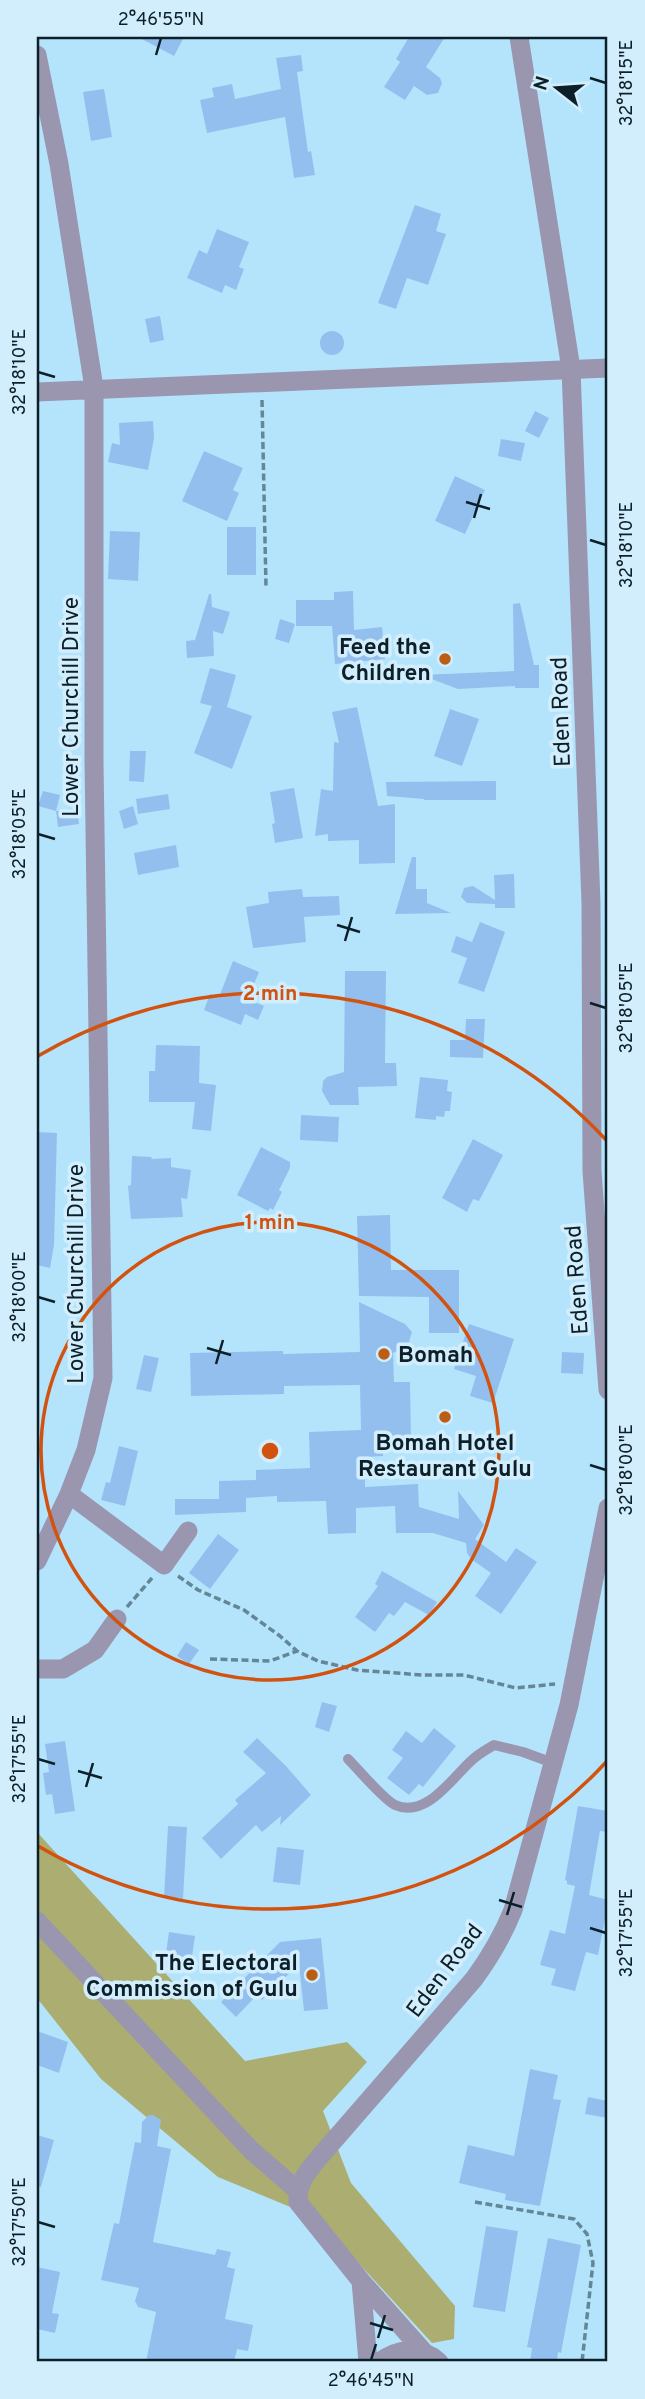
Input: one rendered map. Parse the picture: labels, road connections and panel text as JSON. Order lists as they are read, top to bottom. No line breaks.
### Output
{"streets":{"street":["Lower Churchill Drive","Eden Road"]},"places":["Feed the Children","Bomah","Bomah Hotel Restaurant Gulu","The Electoral Commission of Gulu"],"north":"left","coordinates":["2°46'55\"N","32°18'15\"E","32°18'10\"E","32°18'05\"E","32°18'00\"E","32°17'55\"E","32°17'50\"E","2°46'45\"N"],"rings":["2 min","1 min"]}
